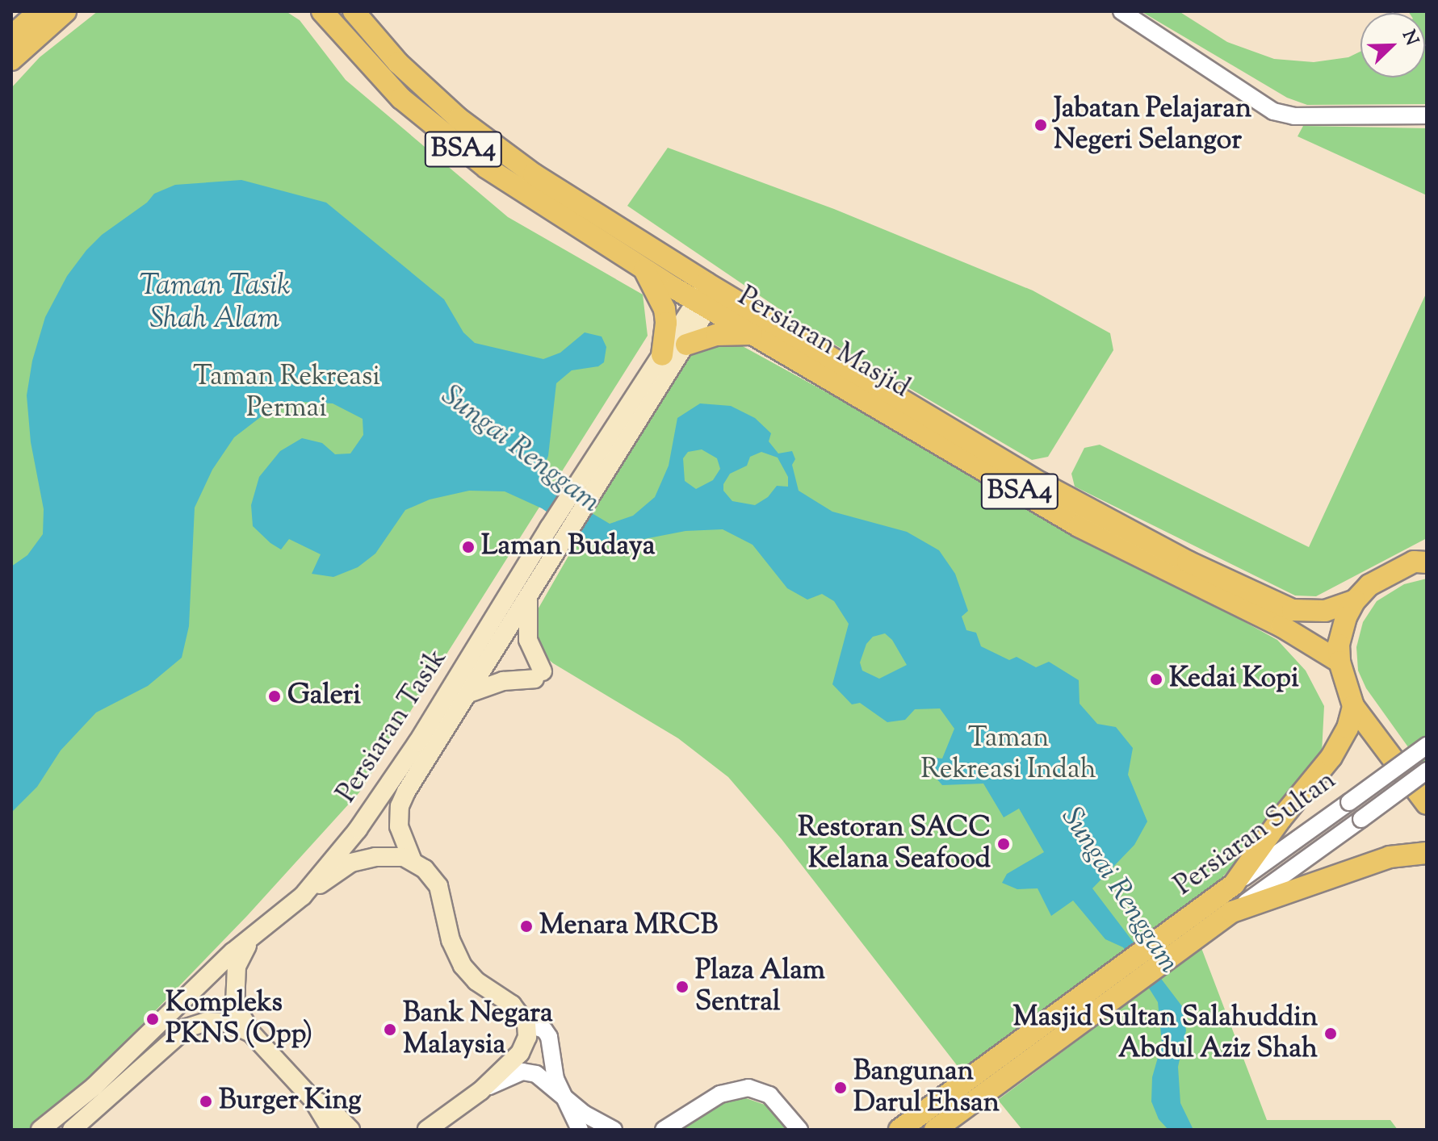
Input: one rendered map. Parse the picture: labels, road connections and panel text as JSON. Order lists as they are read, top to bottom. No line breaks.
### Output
{"streets":{"main road":["BSA4","Persiaran Masjid","Persiaran Tasik","Persiaran Sultan"]},"crossings":[["Persiaran Masjid","Persiaran Tasik"]],"water":["Taman Tasik Shah Alam","Sungai Renggam"],"parks":["Taman Rekreasi Permai","Taman Rekreasi Indah"],"places":["Jabatan Pelajaran Negeri Selangor","Laman Budaya","Kedai Kopi","Galeri","Restoran SACC Kelana Seafood","Menara MRCB","Plaza Alam Sentral","Kompleks PKNS (Opp)","Bank Negara Malaysia","Masjid Sultan Salahuddin Abdul Aziz Shah","Bangunan Darul Ehsan","Burger King"],"north":"top right"}
